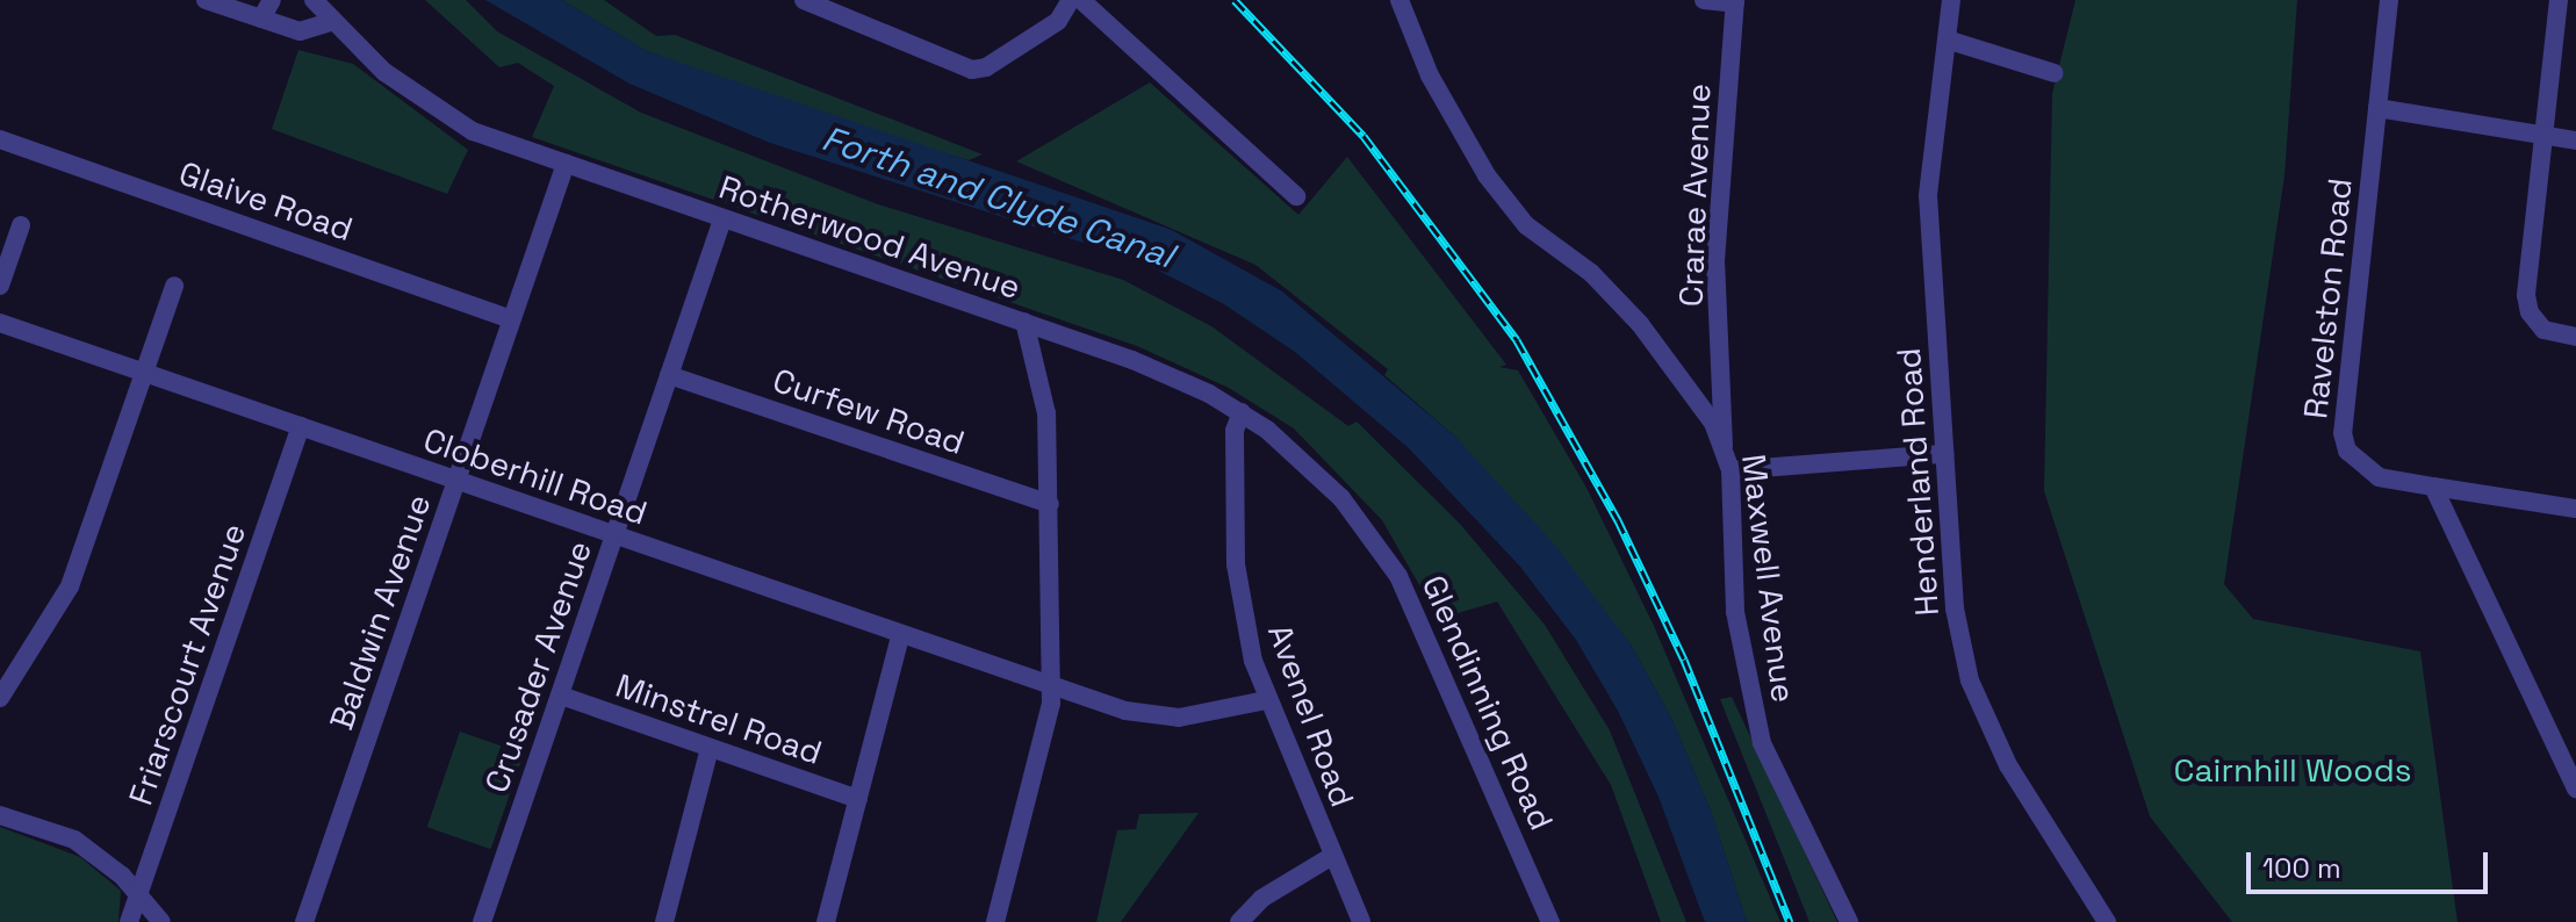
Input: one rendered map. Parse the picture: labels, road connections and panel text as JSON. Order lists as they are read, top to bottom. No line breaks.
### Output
{"streets":{"street":["Crarae Avenue","Glaive Road","Rotherwood Avenue","Ravelston Road","Curfew Road","Cloberhill Road","Henderland Road","Maxwell Avenue","Baldwin Avenue","Friarscourt Avenue","Crusader Avenue","Glendinning Road","Avenel Road","Minstrel Road"]},"crossings":[["Crarae Avenue","Maxwell Avenue"],["Glaive Road","Baldwin Avenue"],["Rotherwood Avenue","Curfew Road"],["Rotherwood Avenue","Cloberhill Road"],["Rotherwood Avenue","Baldwin Avenue"],["Rotherwood Avenue","Crusader Avenue"],["Rotherwood Avenue","Glendinning Road"],["Curfew Road","Crusader Avenue"],["Cloberhill Road","Baldwin Avenue"],["Cloberhill Road","Friarscourt Avenue"],["Cloberhill Road","Crusader Avenue"],["Cloberhill Road","Avenel Road"],["Crusader Avenue","Minstrel Road"],["Glendinning Road","Avenel Road"]],"water":["Forth and Clyde Canal"],"parks":["Cairnhill Woods"],"scale_bar":"100 m"}
